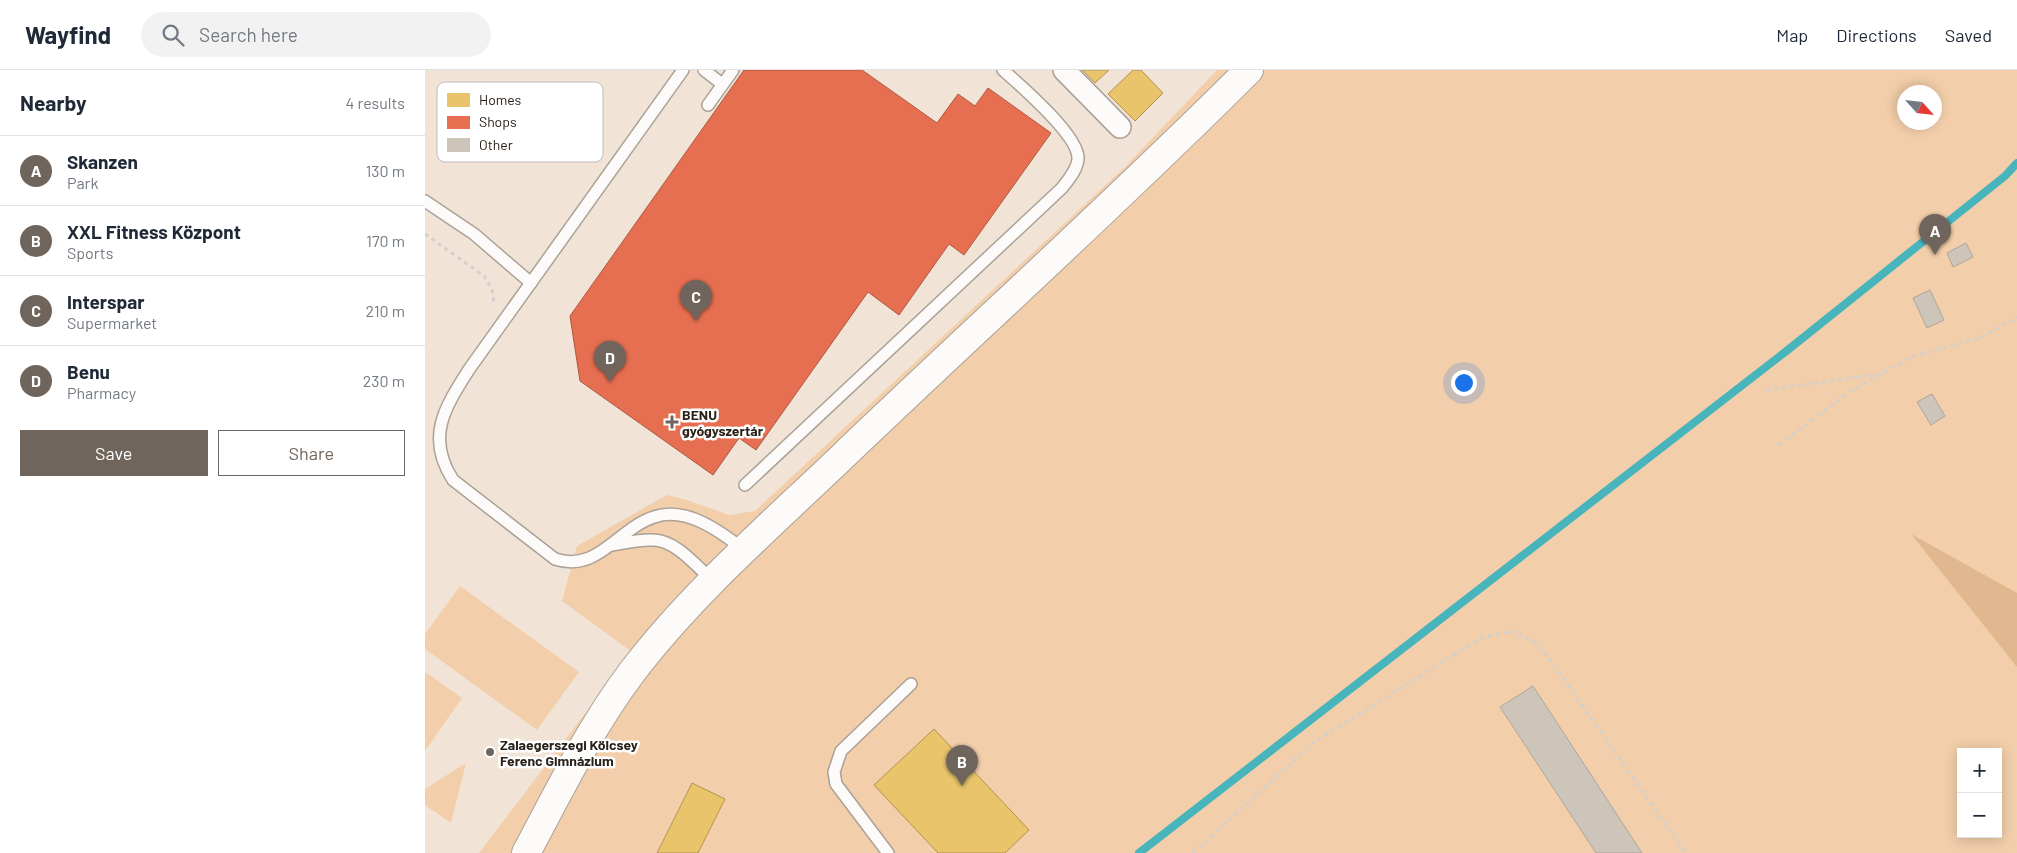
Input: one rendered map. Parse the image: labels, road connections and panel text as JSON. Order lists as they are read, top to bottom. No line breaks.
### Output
{"places":{"health":["BENU gyógyszertár"],"other":["Zalaegerszegi Kölcsey Ferenc Gimnázium"]},"legend":["Homes","Shops","Other"],"north":"bottom right","page":{"header":"Wayfind","search":"Search here","nav":["Map","Directions","Saved"],"heading":["Nearby","4 results"],"list":[{"mark":"A","name":"Skanzen","note":"Park","value":"130 m"},{"mark":"B","name":"XXL Fitness Központ","note":"Sports","value":"170 m"},{"mark":"C","name":"Interspar","note":"Supermarket","value":"210 m"},{"mark":"D","name":"Benu","note":"Pharmacy","value":"230 m"}],"pins":["A","C","D","B"],"buttons":["Save","Share"],"map_buttons":["+","−"]}}
